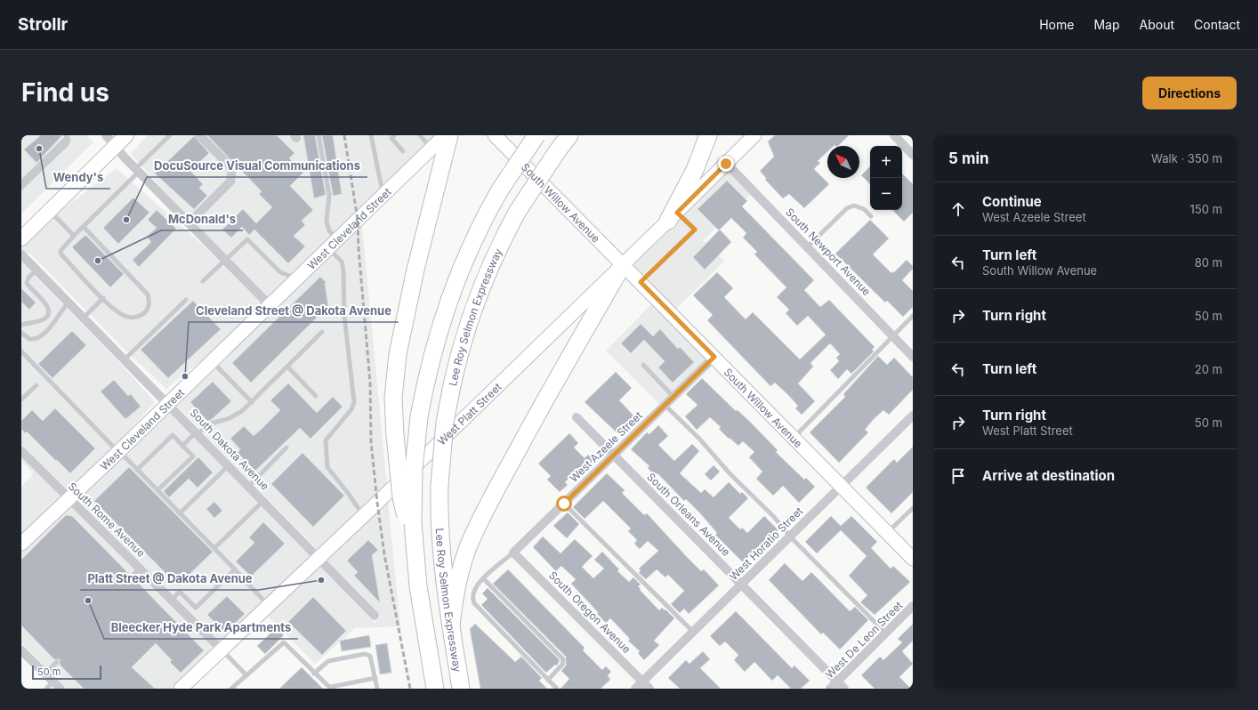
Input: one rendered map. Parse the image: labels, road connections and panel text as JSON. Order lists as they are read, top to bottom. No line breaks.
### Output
{"streets":{"highway":["Lee Roy Selmon Expressway"],"main road":["South Willow Avenue","West Cleveland Street","West Platt Street"],"street":["South Newport Avenue","West Azeele Street","South Dakota Avenue","South Orleans Avenue","South Rome Avenue","West Horatio Street","South Oregon Avenue","West De Leon Street"]},"crossings":[["South Willow Avenue","West Platt Street"],["South Willow Avenue","West Azeele Street"],["South Willow Avenue","West Horatio Street"],["West Cleveland Street","South Dakota Avenue"],["West Cleveland Street","South Rome Avenue"],["South Newport Avenue","West Platt Street"],["West Platt Street","South Dakota Avenue"],["West Platt Street","South Rome Avenue"],["West Azeele Street","South Orleans Avenue"],["West Azeele Street","South Oregon Avenue"],["South Orleans Avenue","West Horatio Street"],["South Orleans Avenue","West De Leon Street"],["West Horatio Street","South Oregon Avenue"]],"places":["Wendy's","DocuSource Visual Communications","McDonald's","Cleveland Street @ Dakota Avenue","Platt Street @ Dakota Avenue","Bleecker Hyde Park Apartments"],"scale_bar":"50 m","north":"top left","page":{"header":"Strollr","nav":["Home","Map","About","Contact"],"buttons":"Directions","title":"Find us","heading":["5 min","Walk · 350 m"],"map_buttons":["+","−"],"list":[["Continue","West Azeele Street","150 m"],["Turn left","South Willow Avenue","80 m"],["Turn right","50 m"],["Turn left","20 m"],["Turn right","West Platt Street","50 m"],"Arrive at destination"],"scale":"50 m"}}
